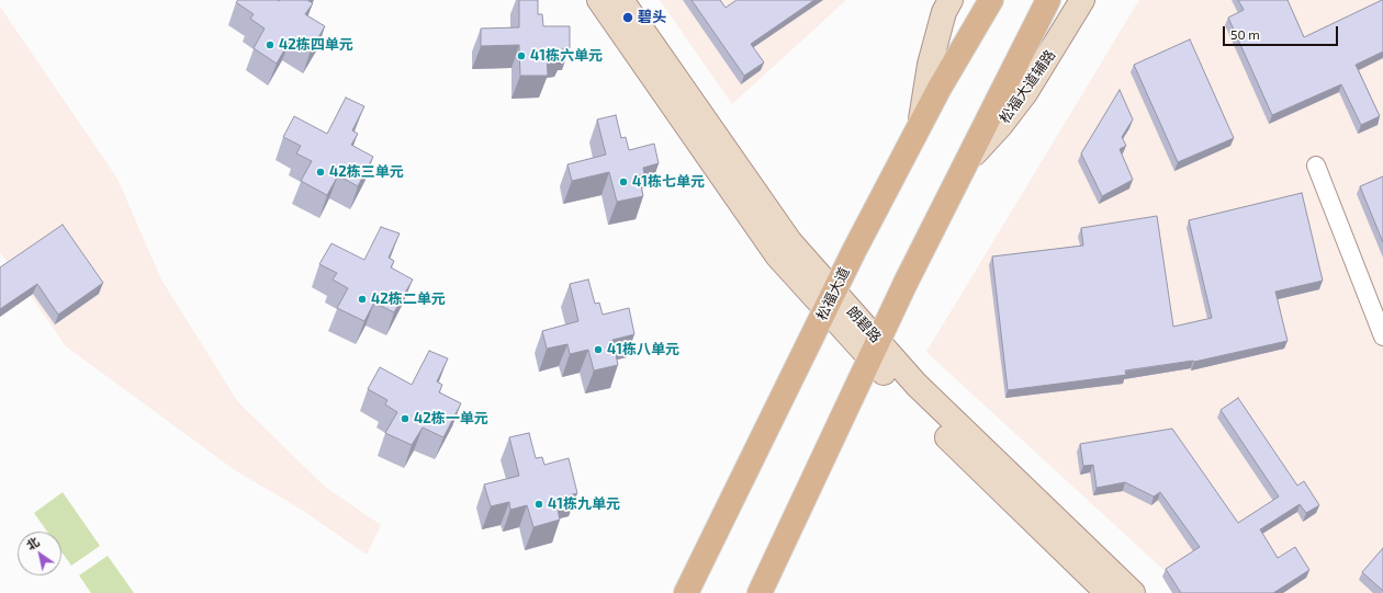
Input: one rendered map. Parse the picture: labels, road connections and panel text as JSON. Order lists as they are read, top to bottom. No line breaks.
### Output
{"streets":{"main road":["松福大道"],"street":["松福大道辅路","朗碧路"]},"crossings":[["松福大道","朗碧路"]],"places":["碧头","42栋四单元","41栋六单元","42栋三单元","41栋七单元","42栋二单元","41栋八单元","42栋一单元","41栋九单元"],"scale_bar":"50 m","north":"top left"}
